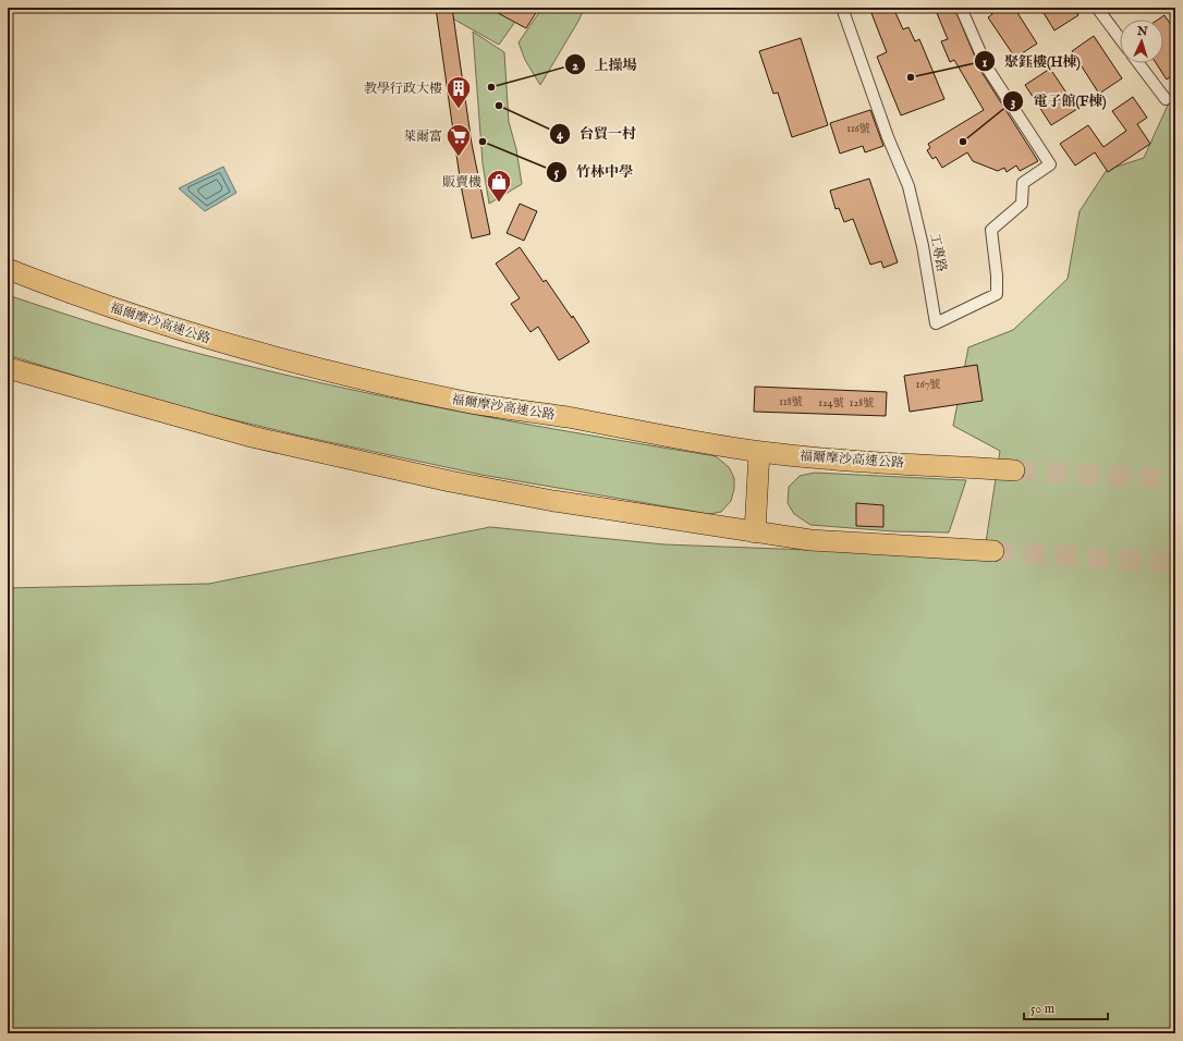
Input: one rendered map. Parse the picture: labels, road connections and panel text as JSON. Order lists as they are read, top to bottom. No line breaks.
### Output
{"streets":{"highway":["福爾摩沙高速公路"],"street":["工專路"]},"places":{"other":["聚鈺樓(H棟)","上操場","台貿一村","竹林中學","電子館(F棟)"],"building":["教學行政大樓"],"supermarket":["萊爾富"],"shop":["販賣機"]},"house_numbers":["116號","167號","118號","124號","128號"],"scale_bar":"50 m","north":"top"}
